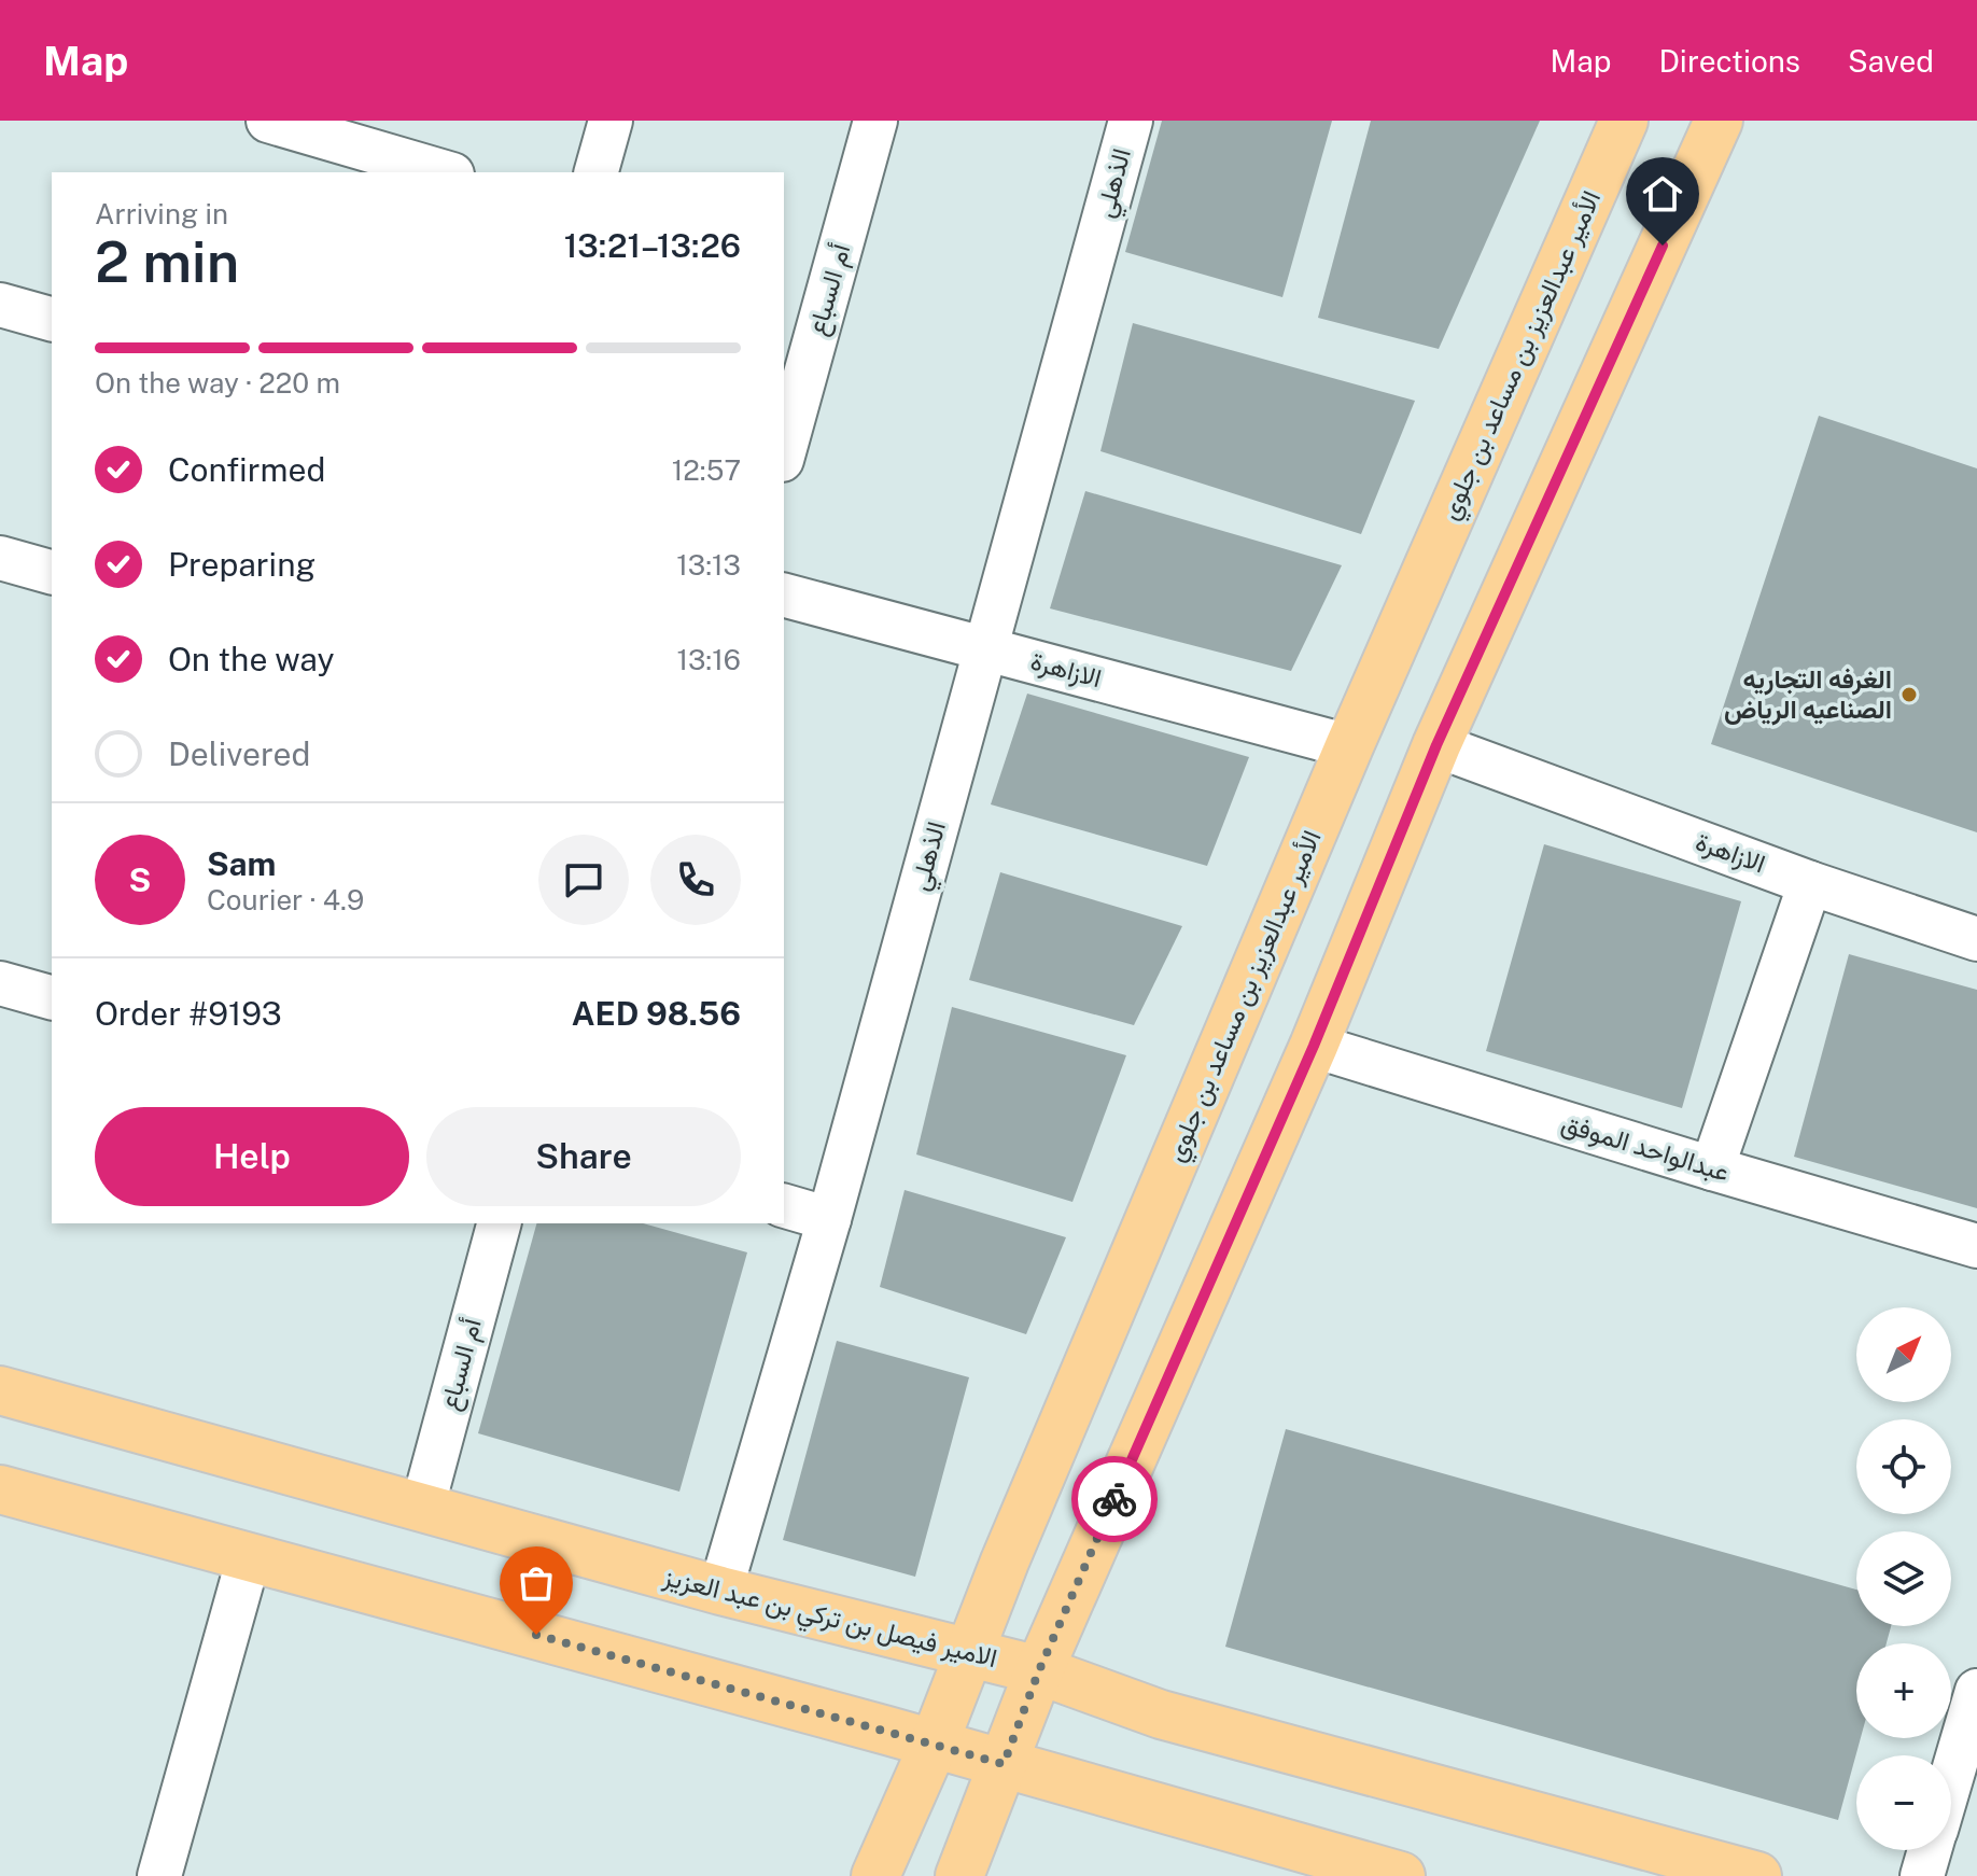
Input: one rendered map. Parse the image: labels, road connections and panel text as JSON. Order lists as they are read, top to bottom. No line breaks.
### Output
{"streets":{"main road":["الأمير عبدالعزيز بن مساعد بن جلوي","الامير فيصل بن تركي بن عبد العزيز"],"street":["الذهلي","أم السباع","الازاهرة","عبدالواحد الموفق"]},"crossings":[["الذهلي","الازاهرة"],["الذهلي","الامير فيصل بن تركي بن عبد العزيز"],["أم السباع","الامير فيصل بن تركي بن عبد العزيز"],["الأمير عبدالعزيز بن مساعد بن جلوي","الازاهرة"],["الأمير عبدالعزيز بن مساعد بن جلوي","الامير فيصل بن تركي بن عبد العزيز"]],"places":["الغرفه التجاريه الصناعيه الرياض"],"north":"top right","page":{"header":"Map","nav":["Map","Directions","Saved"],"heading":["2 min","Arriving in","13:21–13:26"],"panel":["Sam","Courier · 4.9","Order #9193","AED 98.56"],"bar":"On the way · 220 m","list":[["Confirmed","12:57"],["Preparing","13:13"],["On the way","13:16"],"Delivered"],"round":"S","buttons":["Help","Share"],"map_buttons":["+","−"]}}
